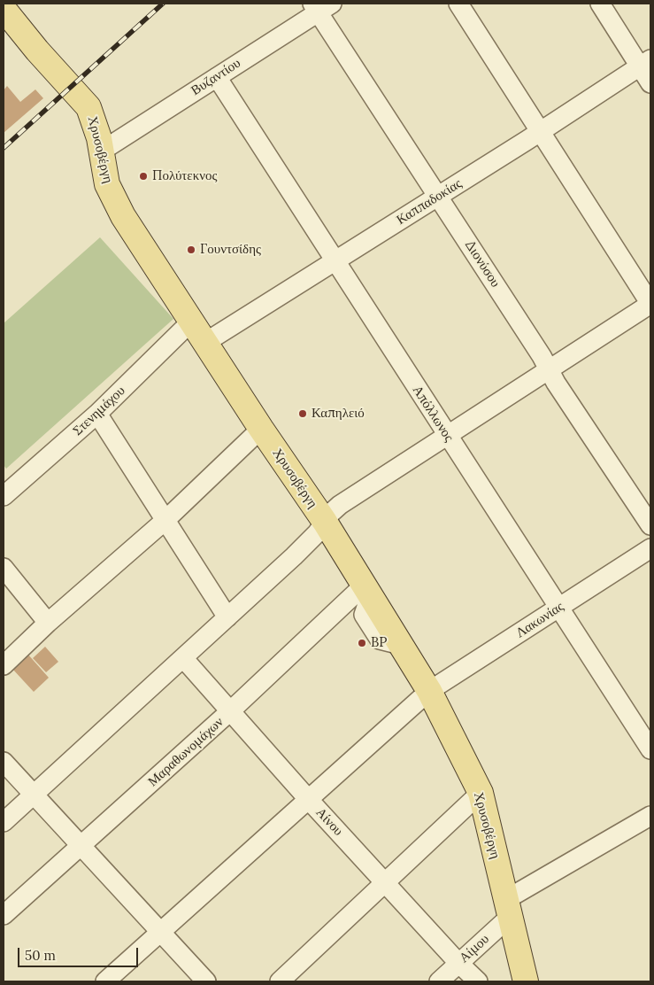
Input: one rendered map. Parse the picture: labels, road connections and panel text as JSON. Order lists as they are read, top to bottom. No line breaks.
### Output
{"streets":{"main road":["Χρυσοβέργη"],"street":["Βυζαντίου","Καππαδοκίας","Διονύσου","Στενημάχου","Απόλλωνος","Λακωνίας","Μαραθωνομάχων","Αίνου","Αίμου"]},"crossings":[["Βυζαντίου","Χρυσοβέργη"],["Βυζαντίου","Διονύσου"],["Βυζαντίου","Απόλλωνος"],["Χρυσοβέργη","Καππαδοκίας"],["Χρυσοβέργη","Στενημάχου"],["Χρυσοβέργη","Λακωνίας"],["Χρυσοβέργη","Μαραθωνομάχων"],["Χρυσοβέργη","Αίμου"],["Καππαδοκίας","Διονύσου"],["Καππαδοκίας","Απόλλωνος"],["Απόλλωνος","Λακωνίας"],["Λακωνίας","Αίνου"],["Μαραθωνομάχων","Αίνου"],["Αίνου","Αίμου"]],"places":["Πολύτεκνος","Γουντσίδης","Καπηλειό","BP"],"scale_bar":"50 m"}
